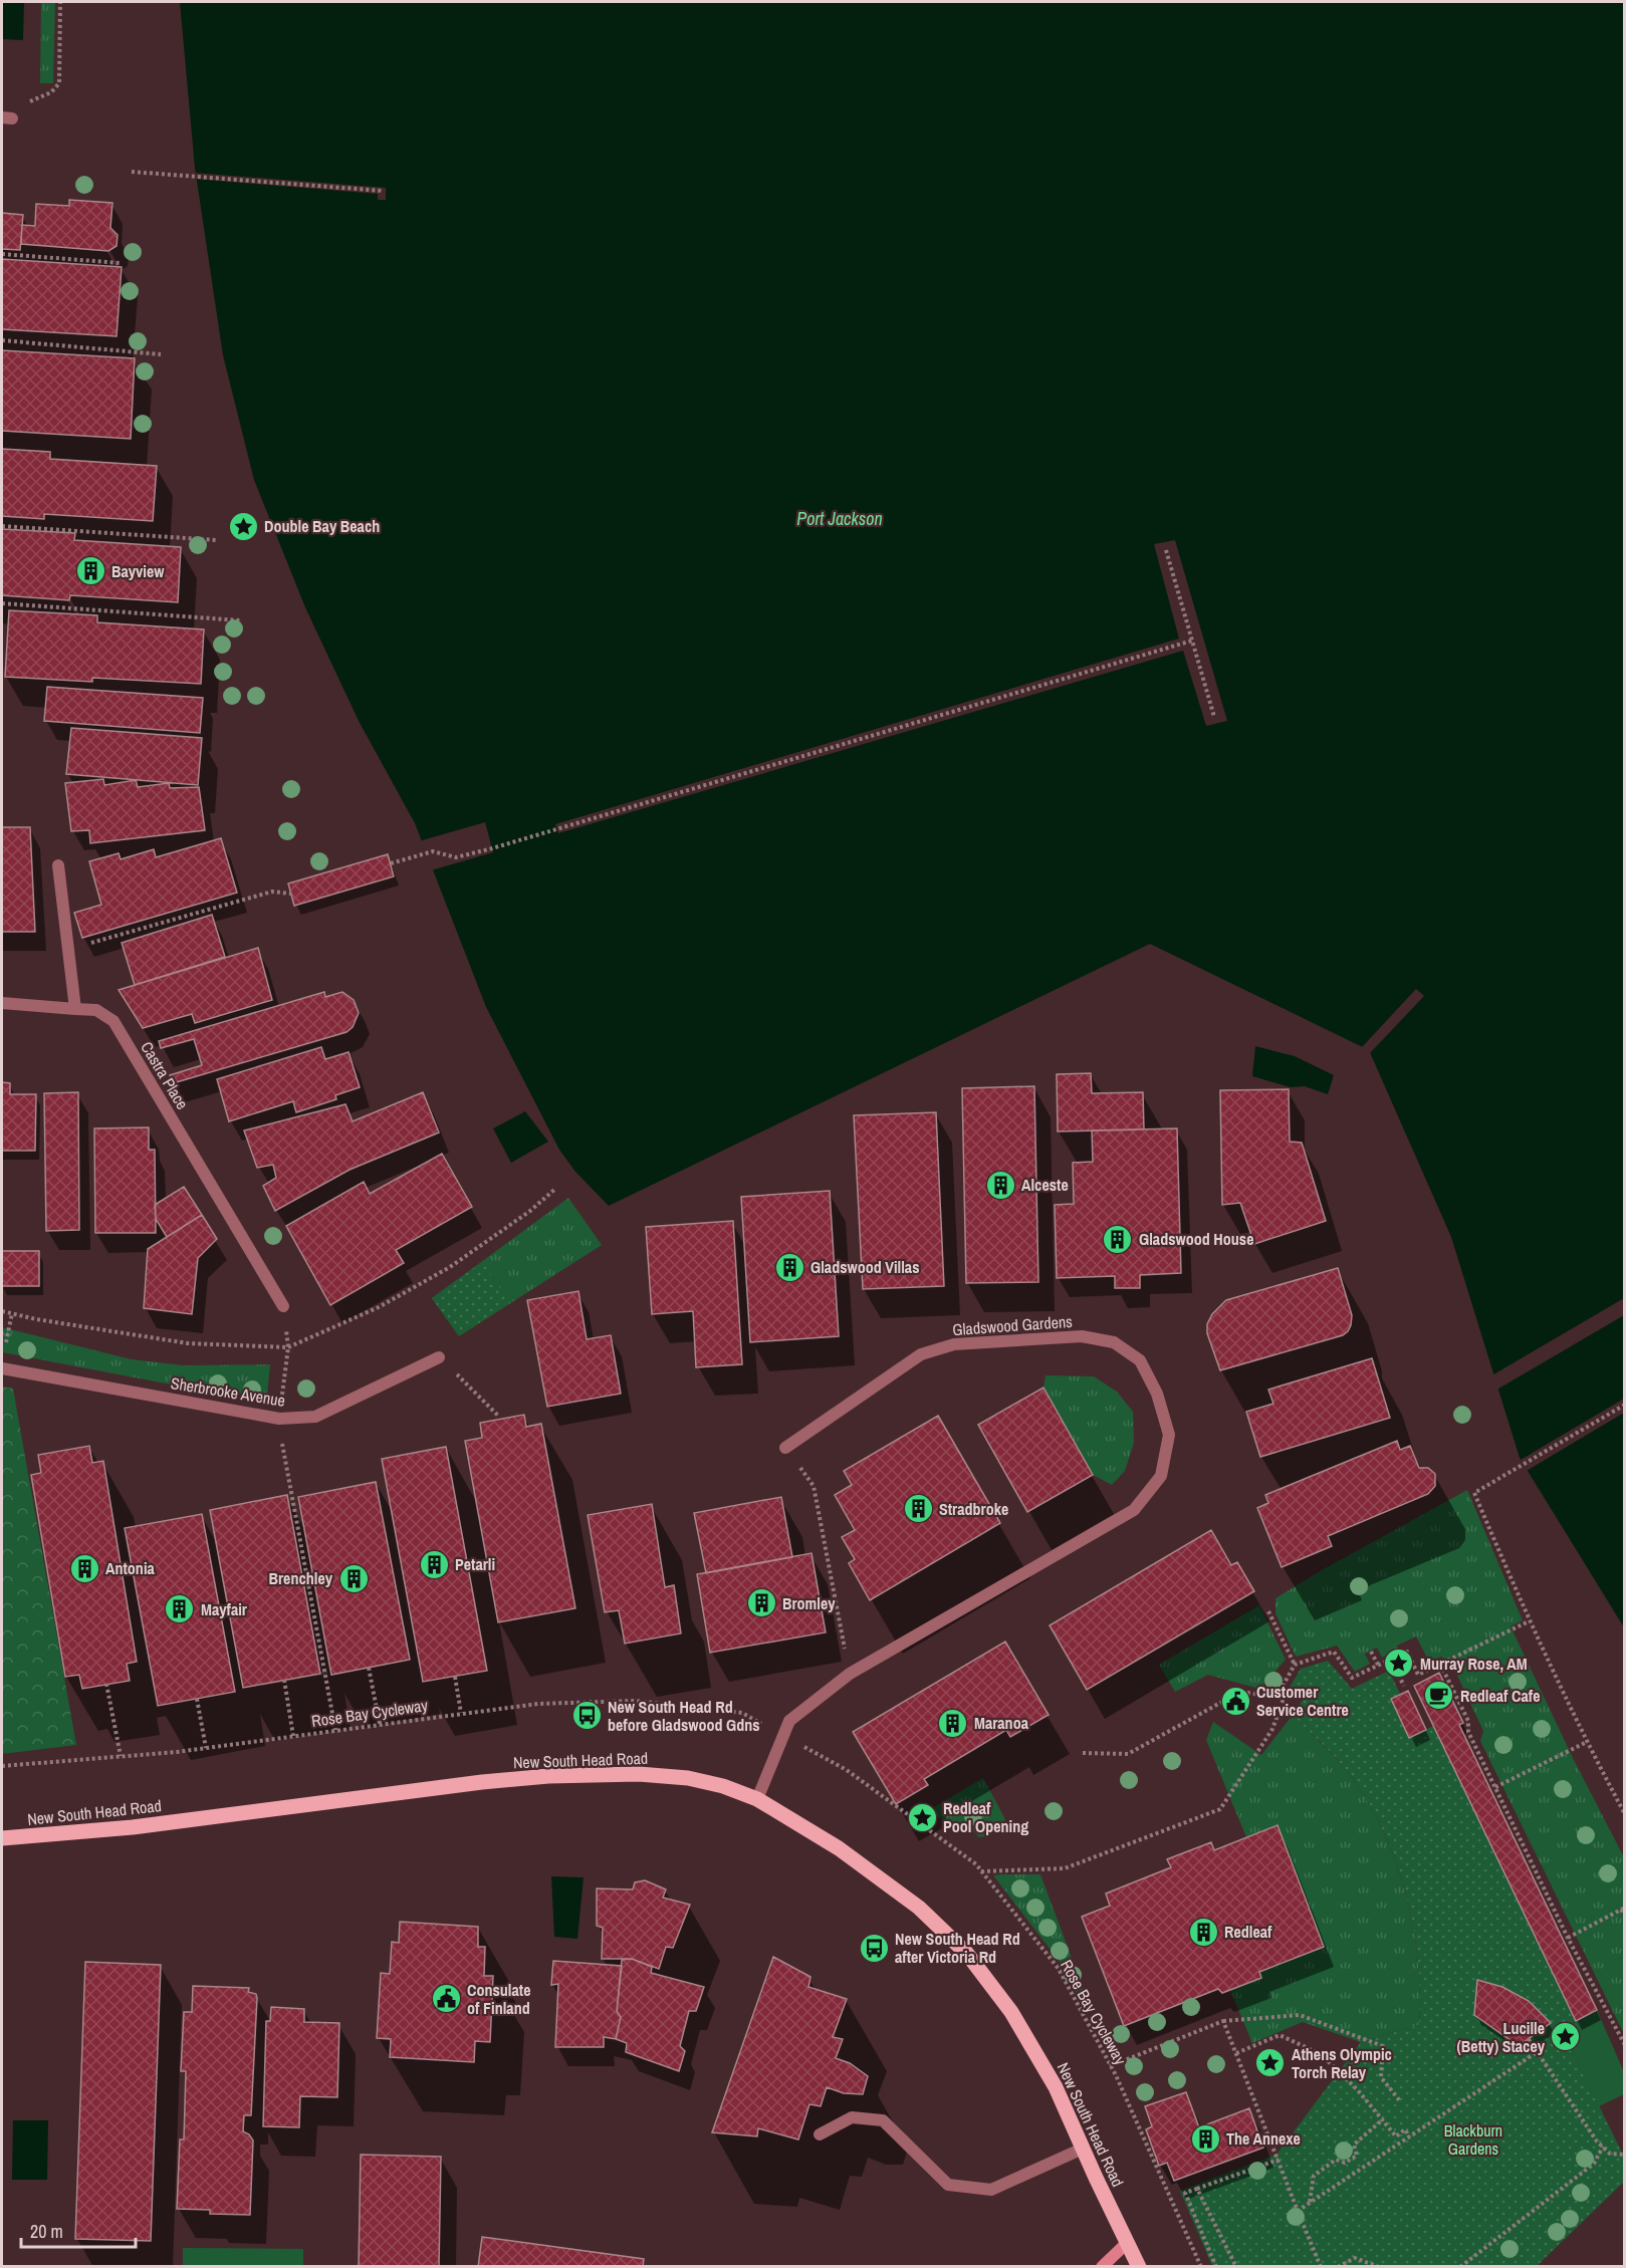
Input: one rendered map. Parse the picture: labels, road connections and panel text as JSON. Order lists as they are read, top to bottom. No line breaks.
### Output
{"streets":{"main road":["New South Head Road"],"street":["Castra Place","Gladswood Gardens","Sherbrooke Avenue"],"path":["Rose Bay Cycleway"]},"crossings":[["Gladswood Gardens","New South Head Road"]],"water":["Port Jackson"],"parks":["Blackburn Gardens"],"places":{"place":["Double Bay Beach","Murray Rose, AM","Redleaf Pool Opening","Lucille (Betty) Stacey","Athens Olympic Torch Relay"],"building":["Bayview","Alceste","Gladswood House","Gladswood Villas","Stradbroke","Petarli","Antonia","Brenchley","Bromley","Mayfair","Maranoa","Redleaf","The Annexe"],"cafe":["Redleaf Cafe"],"public building":["Customer Service Centre","Consulate of Finland"],"bus stop":["New South Head Rd before Gladswood Gdns","New South Head Rd after Victoria Rd"]},"scale_bar":"20 m"}
